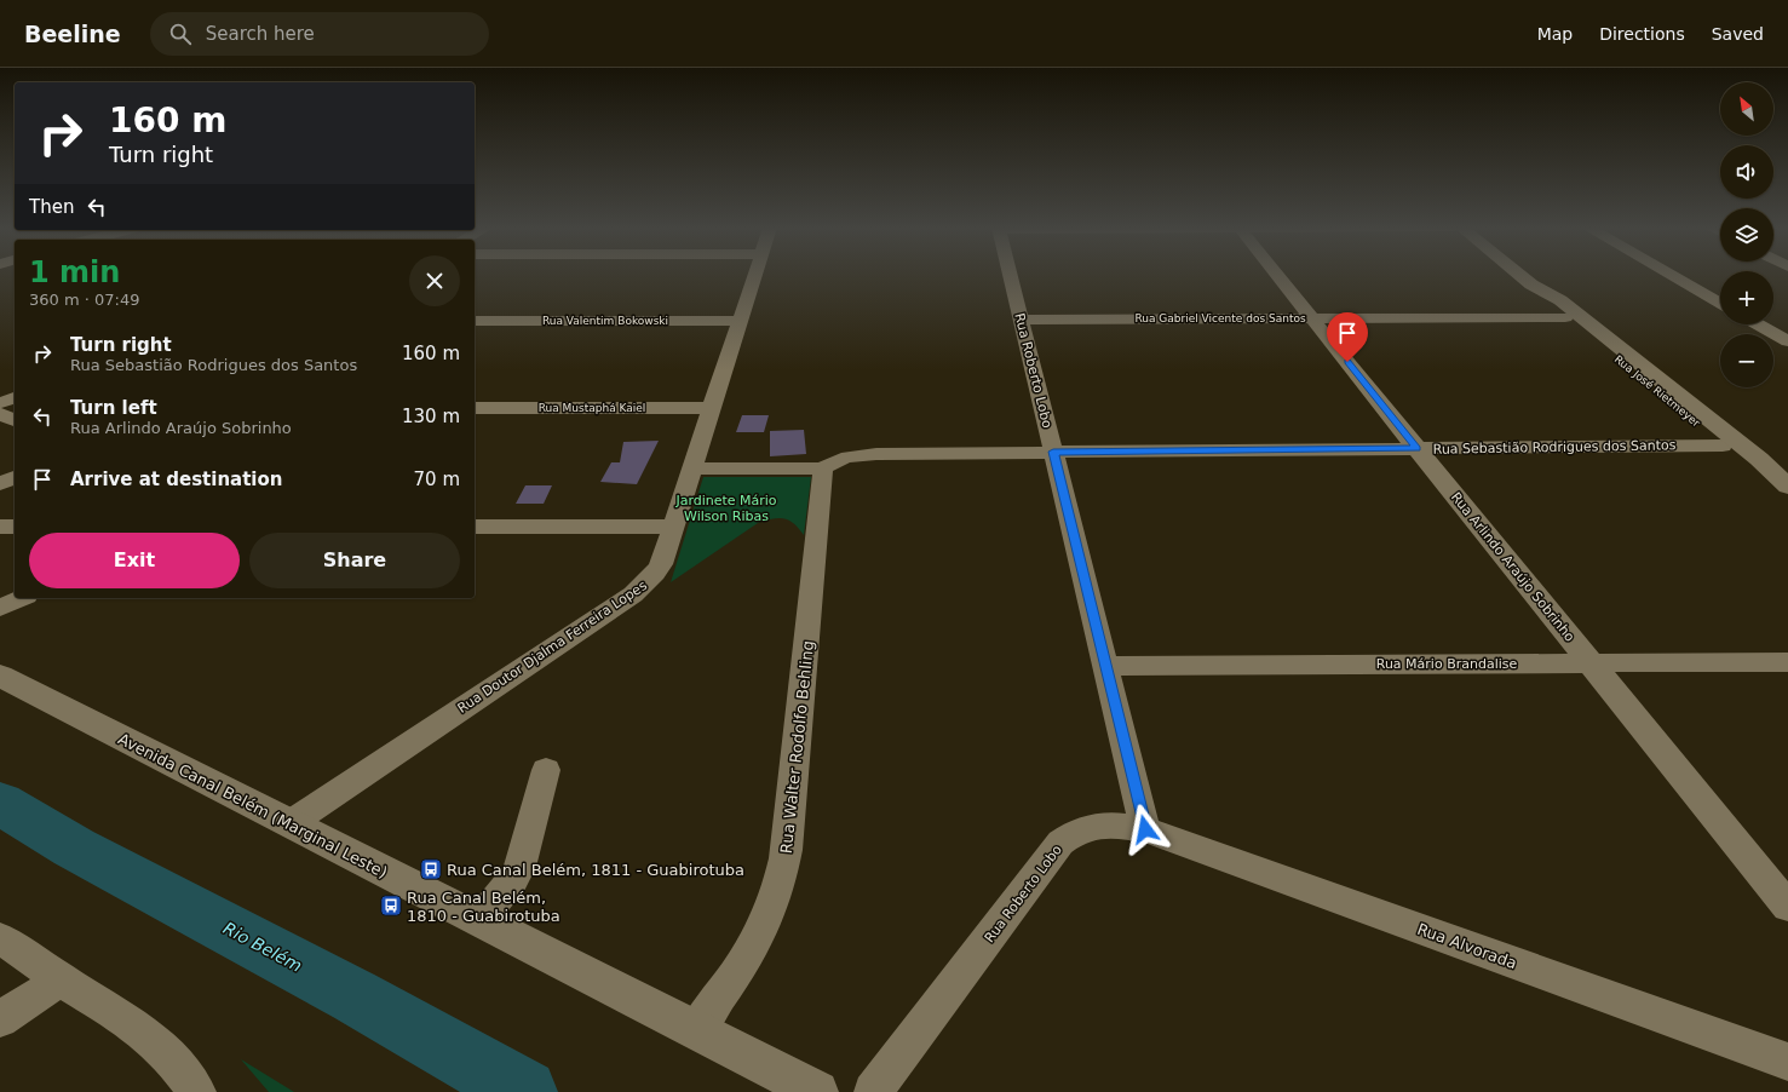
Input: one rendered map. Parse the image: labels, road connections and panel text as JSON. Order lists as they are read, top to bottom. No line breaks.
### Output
{"streets":{"main road":["Rua José Rietmeyer","Avenida Canal Belém (Marginal Leste)"],"street":["Rua Gabriel Vicente dos Santos","Rua Valentim Bokowski","Rua Roberto Lobo","Rua Mustaphá Kaiel","Rua Sebastião Rodrigues dos Santos","Rua Arlindo Araújo Sobrinho","Rua Doutor Djalma Ferreira Lopes","Rua Mário Brandalise","Rua Walter Rodolfo Behling","Rua Alvorada"]},"crossings":[["Rua Gabriel Vicente dos Santos","Rua Roberto Lobo"],["Rua Gabriel Vicente dos Santos","Rua José Rietmeyer"],["Rua Gabriel Vicente dos Santos","Rua Arlindo Araújo Sobrinho"],["Rua Valentim Bokowski","Rua Doutor Djalma Ferreira Lopes"],["Rua Roberto Lobo","Rua Sebastião Rodrigues dos Santos"],["Rua Roberto Lobo","Rua Mário Brandalise"],["Rua Roberto Lobo","Rua Alvorada"],["Rua José Rietmeyer","Rua Sebastião Rodrigues dos Santos"],["Rua Mustaphá Kaiel","Rua Doutor Djalma Ferreira Lopes"],["Rua Sebastião Rodrigues dos Santos","Rua Arlindo Araújo Sobrinho"],["Rua Sebastião Rodrigues dos Santos","Rua Doutor Djalma Ferreira Lopes"],["Rua Sebastião Rodrigues dos Santos","Rua Walter Rodolfo Behling"],["Rua Arlindo Araújo Sobrinho","Rua Mário Brandalise"],["Rua Doutor Djalma Ferreira Lopes","Avenida Canal Belém (Marginal Leste)"],["Rua Walter Rodolfo Behling","Avenida Canal Belém (Marginal Leste)"]],"water":["Rio Belém"],"parks":["Jardinete Mário Wilson Ribas"],"places":{"bus stop":["Rua Canal Belém, 1811 - Guabirotuba","Rua Canal Belém, 1810 - Guabirotuba"]},"north":"top left","page":{"header":"Beeline","search":"Search here","nav":["Map","Directions","Saved"],"map_buttons":["+","−"],"turn":["160 m","Turn right"],"then":"Then","heading":["1 min","360 m · 07:49"],"list":[{"name":"Turn right","note":"Rua Sebastião Rodrigues dos Santos","value":"160 m"},{"name":"Turn left","note":"Rua Arlindo Araújo Sobrinho","value":"130 m"},{"name":"Arrive at destination","value":"70 m"}],"buttons":["Exit","Share"]}}
